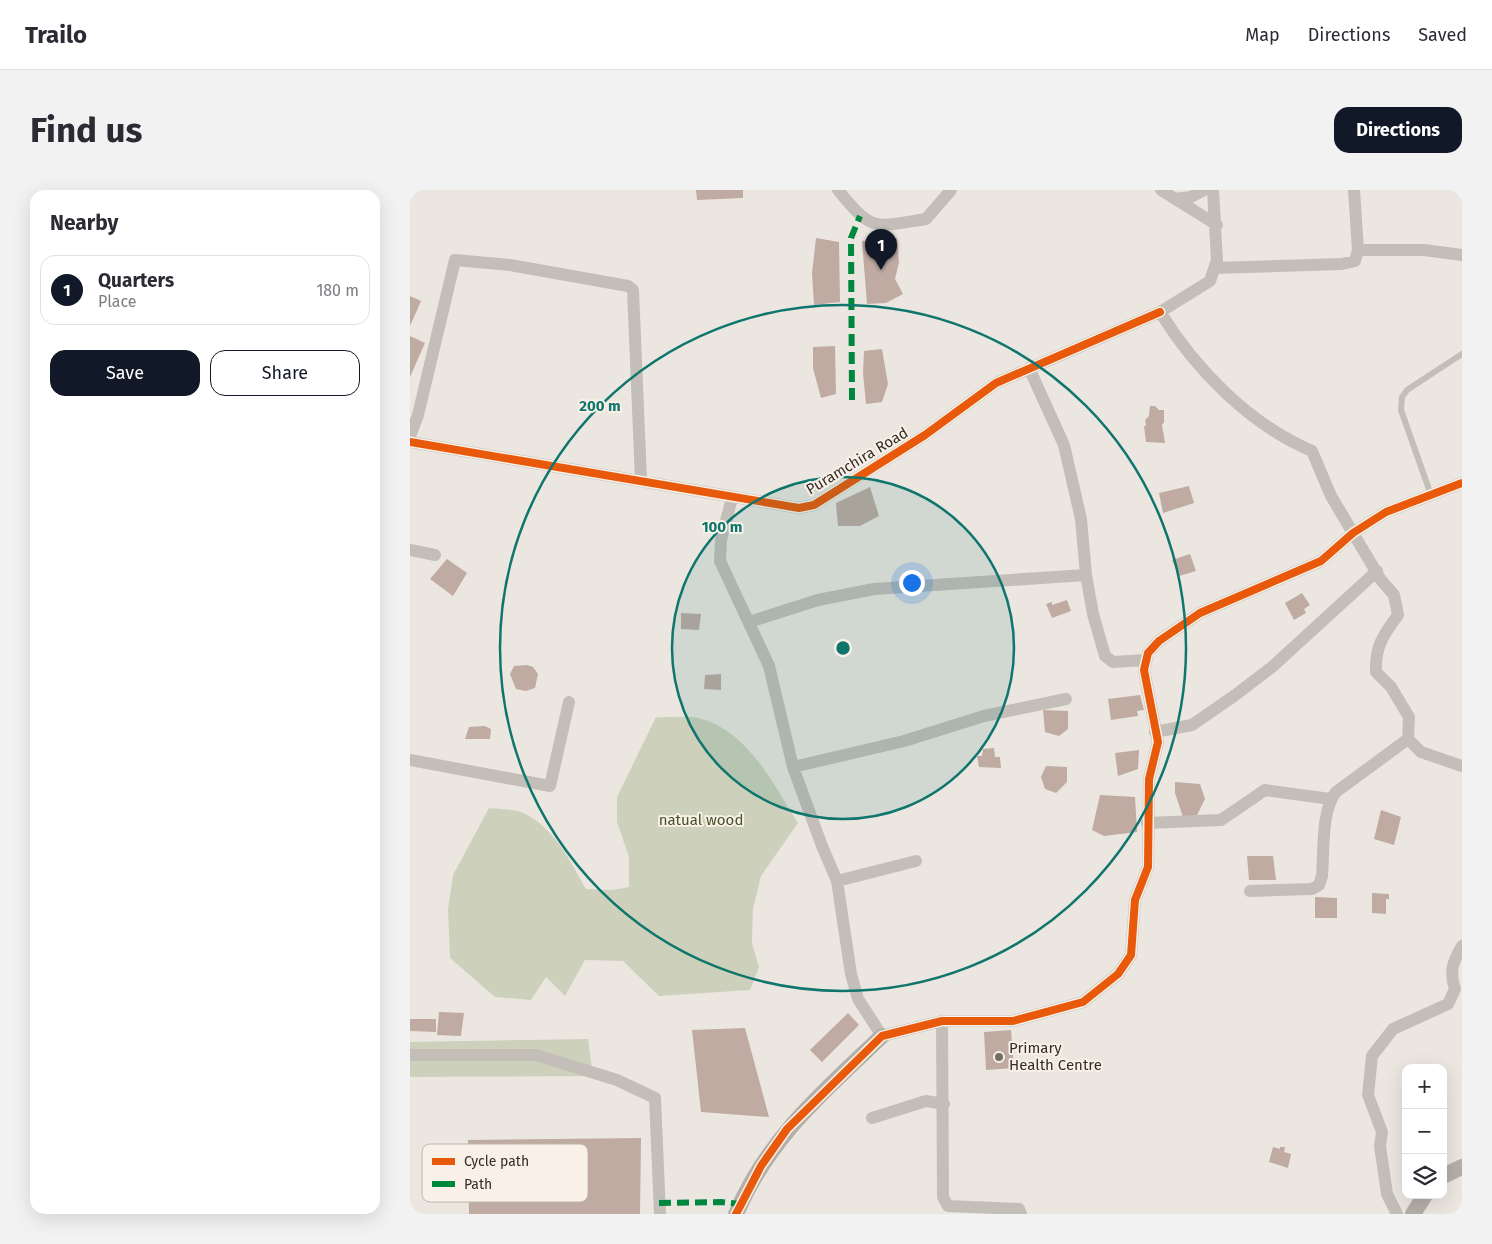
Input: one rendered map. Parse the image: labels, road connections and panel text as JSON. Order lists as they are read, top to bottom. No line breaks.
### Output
{"streets":{"street":["Puramchira Road"]},"parks":["natual wood"],"places":["Primary Health Centre"],"legend":["Cycle path","Path"],"page":{"header":"Trailo","nav":["Map","Directions","Saved"],"buttons":["Directions",["Save","Share"]],"title":"Find us","heading":"Nearby","pins":"1","list":[{"mark":"1","name":"Quarters","note":"Place","value":"180 m"}],"map_buttons":["+","−"]},"rings":["200 m","100 m"]}
